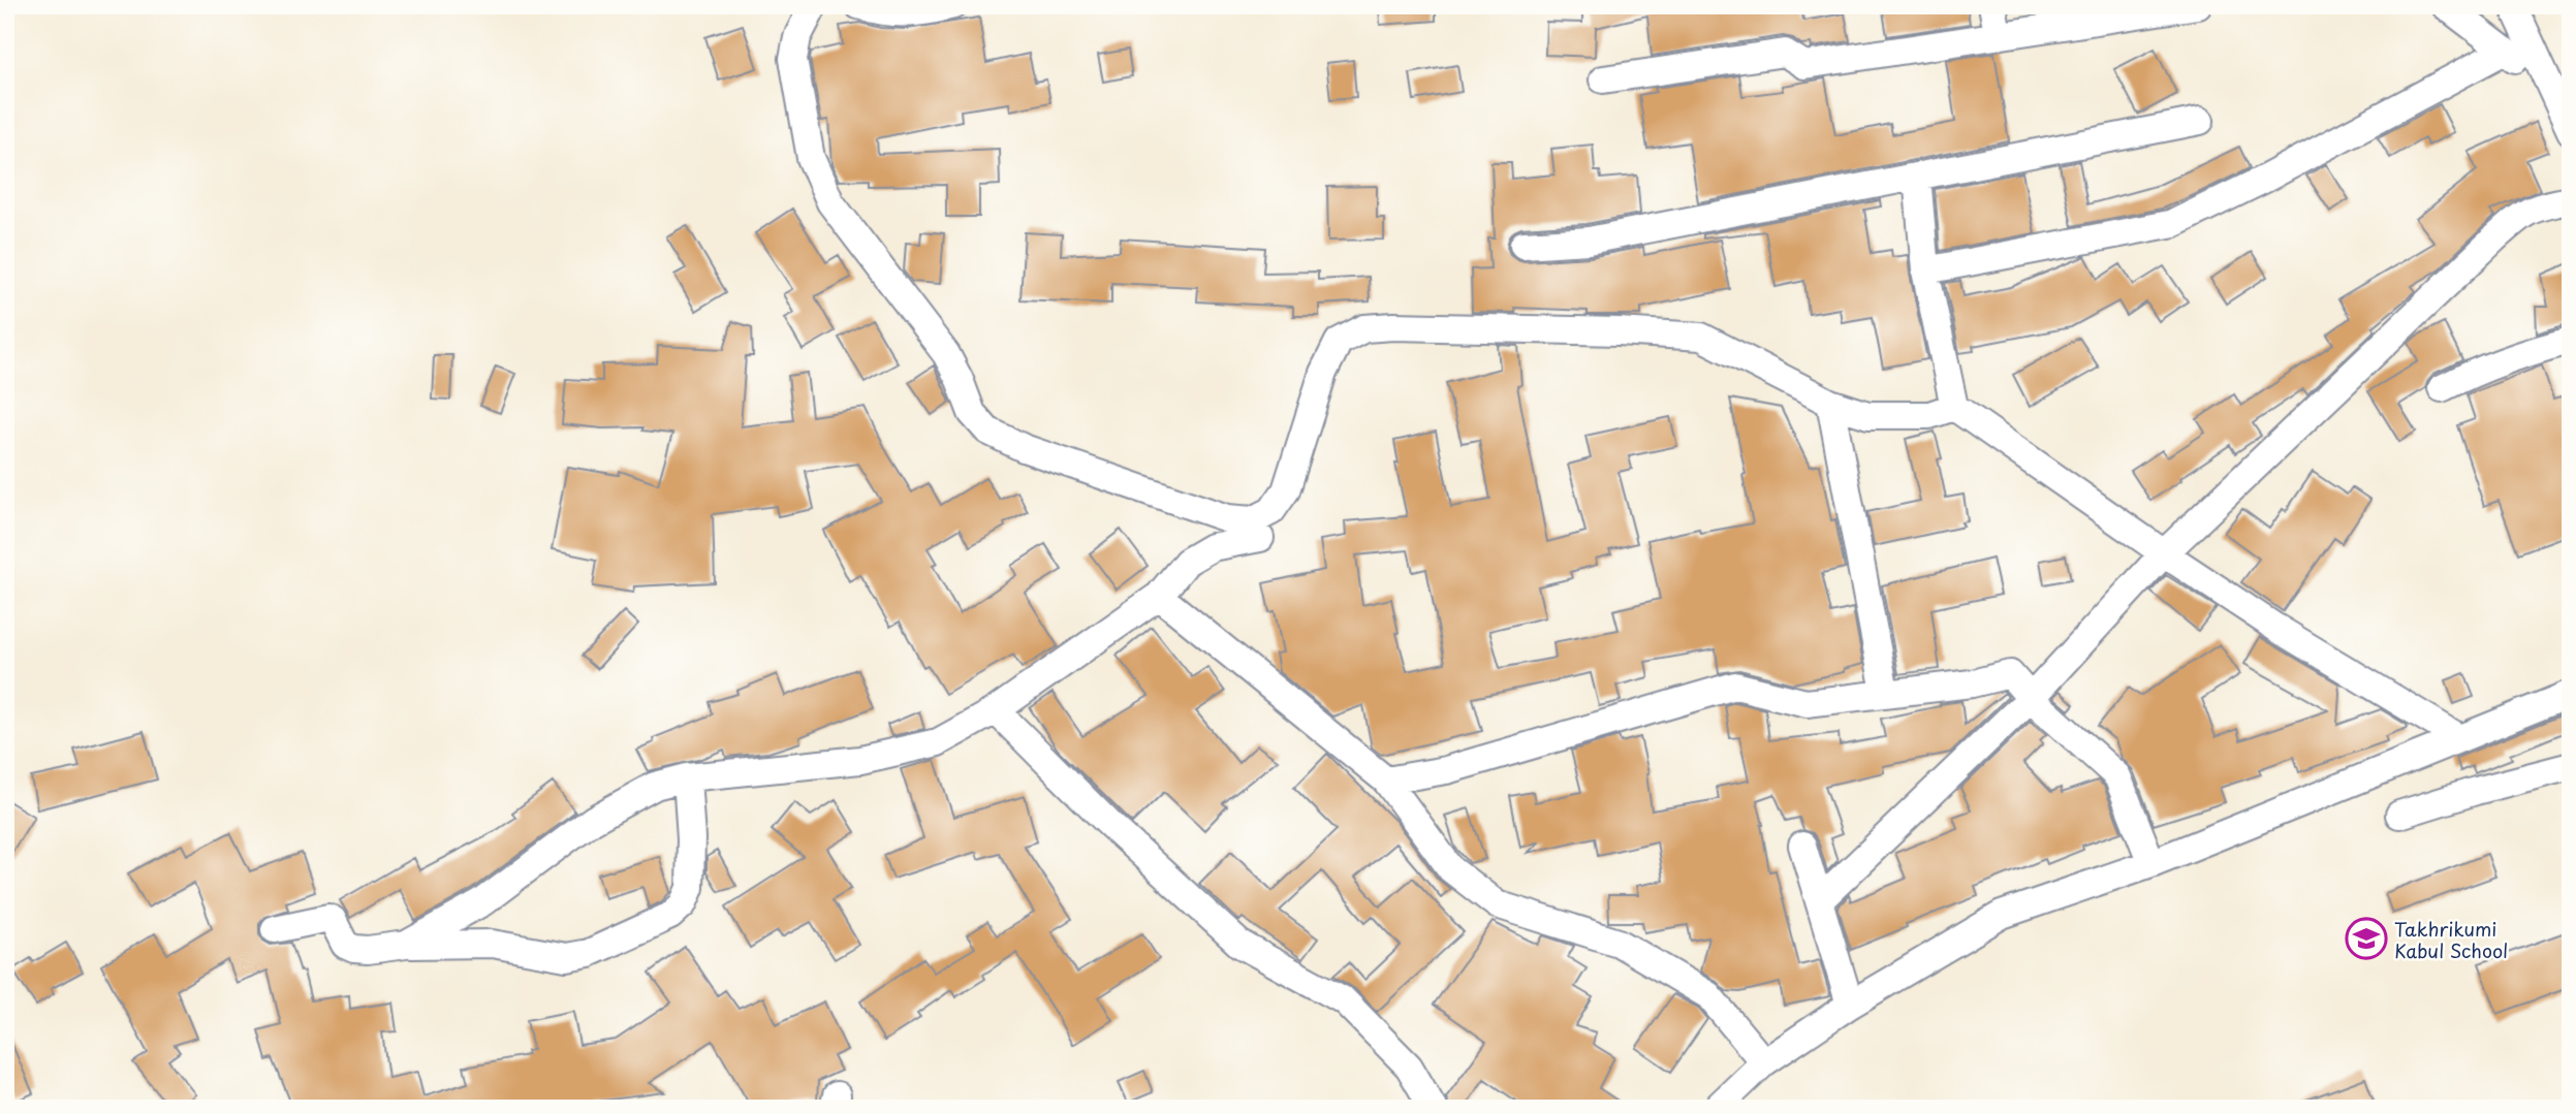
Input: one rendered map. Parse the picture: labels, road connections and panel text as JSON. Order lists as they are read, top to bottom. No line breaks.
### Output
{"places":{"school or university":["Takhrikumi Kabul School"]}}
